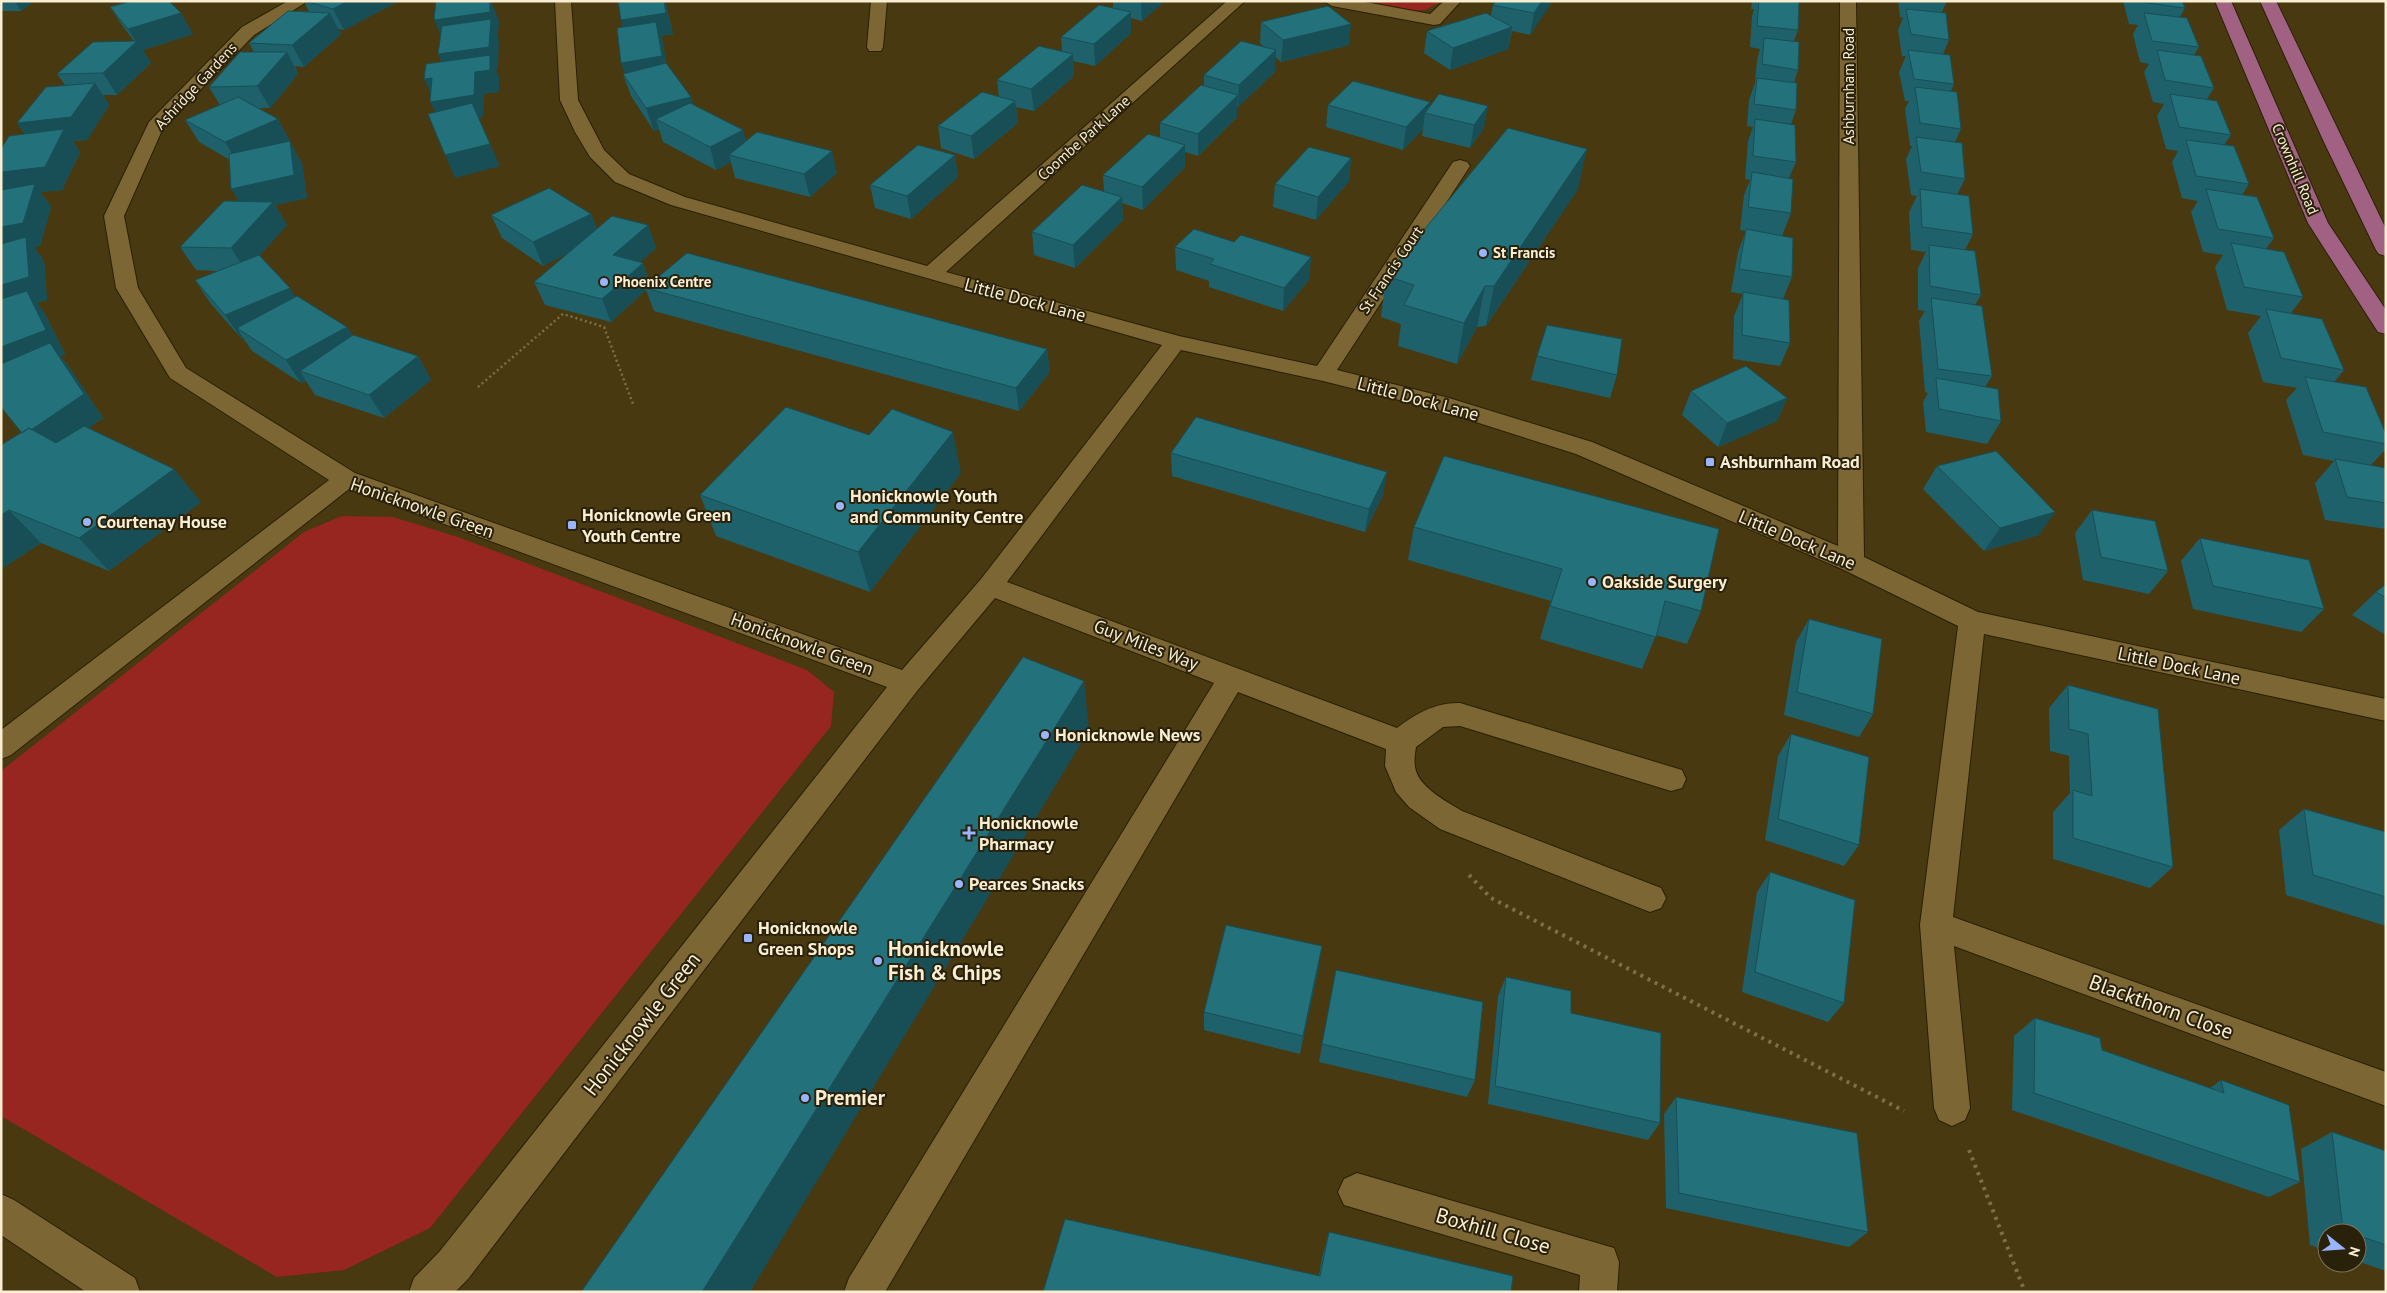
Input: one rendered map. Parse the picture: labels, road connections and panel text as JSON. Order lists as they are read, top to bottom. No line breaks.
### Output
{"streets":{"main road":["Crownhill Road"],"street":["Ashridge Gardens","Ashburnham Road","Coombe Park Lane","St Francis Court","Little Dock Lane","Honicknowle Green","Guy Miles Way","Blackthorn Close","Boxhill Close"]},"crossings":[["Ashridge Gardens","Honicknowle Green"],["Ashburnham Road","Little Dock Lane"],["Coombe Park Lane","Little Dock Lane"],["St Francis Court","Little Dock Lane"],["Little Dock Lane","Honicknowle Green"],["Honicknowle Green","Guy Miles Way"]],"places":{"other":["St Francis","Phoenix Centre","Honicknowle Youth and Community Centre","Courtenay House","Oakside Surgery","Honicknowle News","Pearces Snacks","Honicknowle Fish & Chips","Premier"],"transit":["Ashburnham Road","Honicknowle Green Youth Centre","Honicknowle Green Shops"],"health":["Honicknowle Pharmacy"]},"north":"right"}
